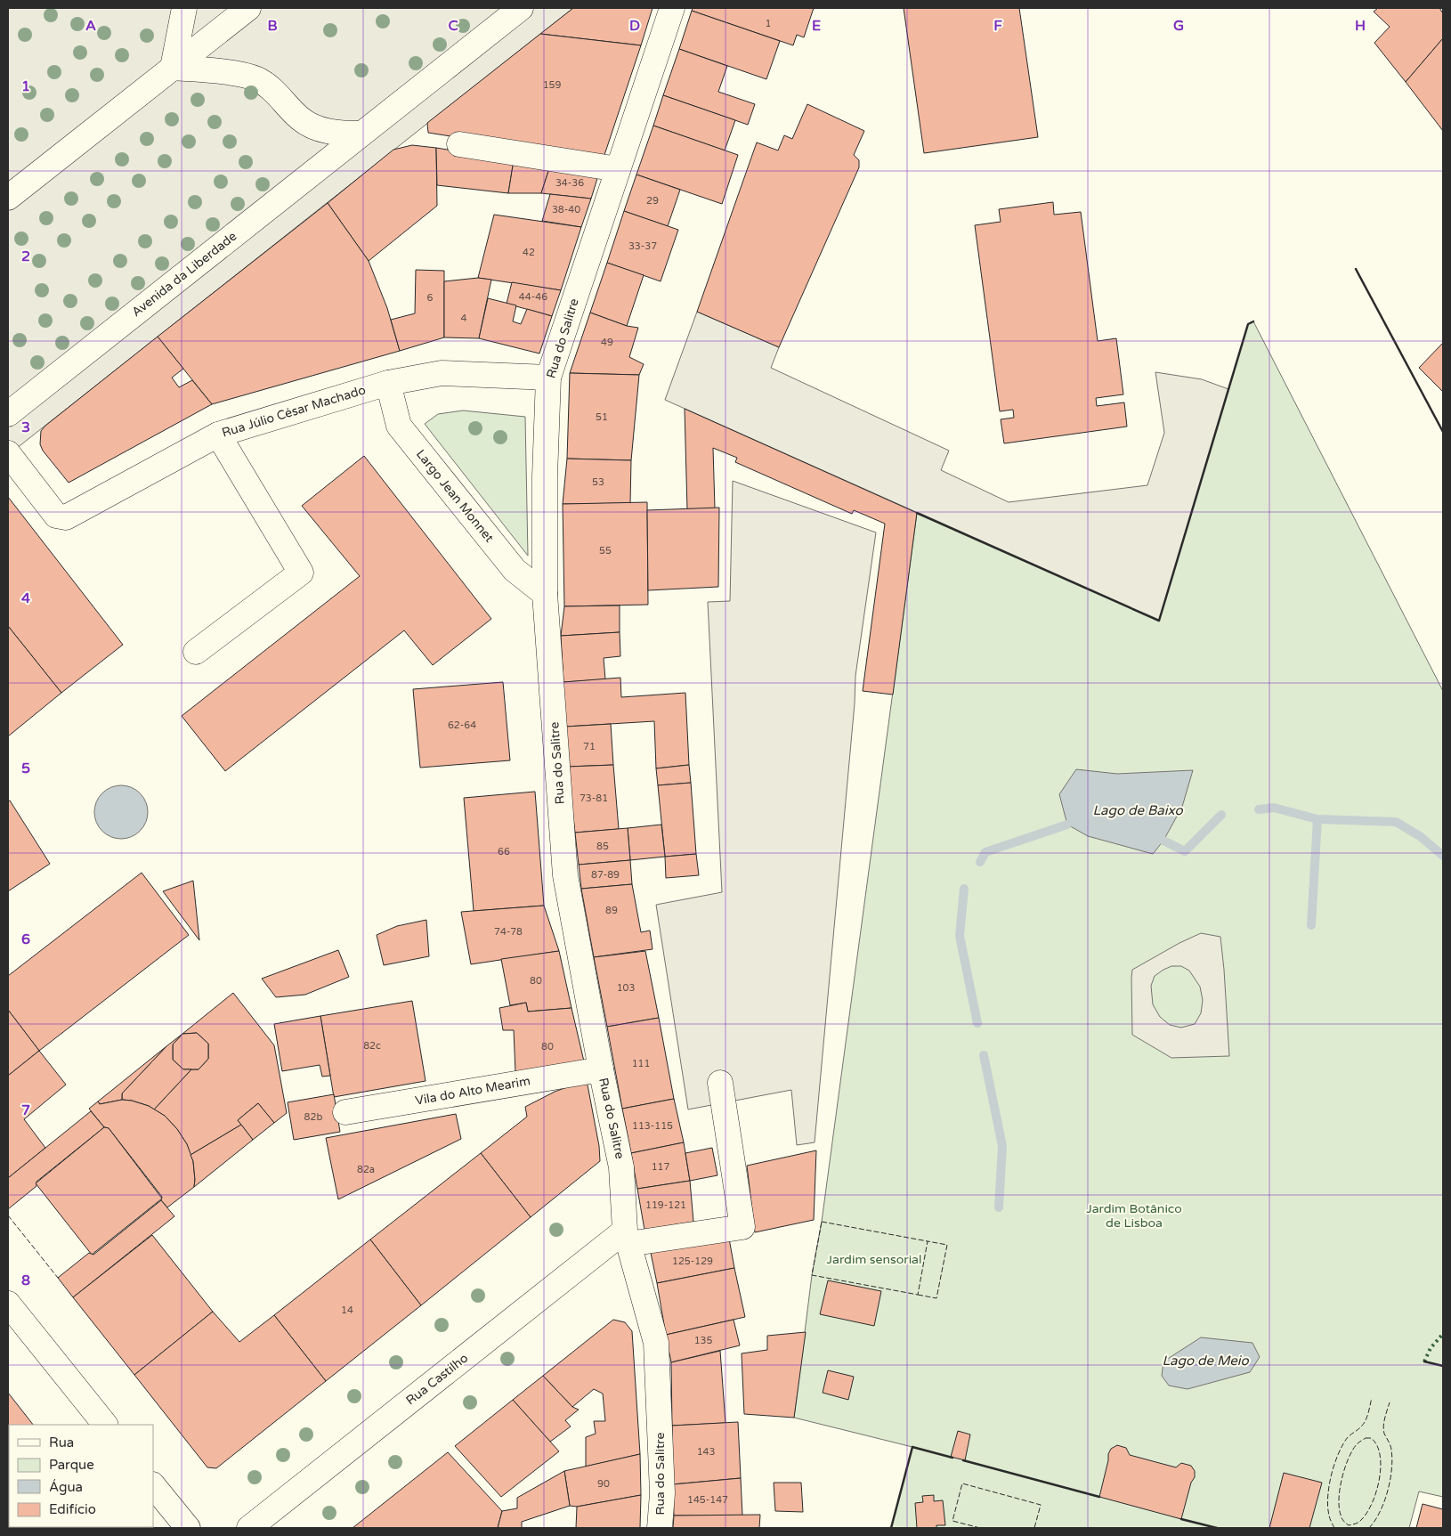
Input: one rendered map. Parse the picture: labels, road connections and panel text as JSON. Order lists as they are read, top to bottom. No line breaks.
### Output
{"streets":{"street":["Avenida da Liberdade","Rua do Salitre","Rua Júlio César Machado","Largo Jean Monnet","Vila do Alto Mearim","Rua Castilho"]},"crossings":[["Rua do Salitre","Rua Júlio César Machado"],["Rua do Salitre","Largo Jean Monnet"],["Rua do Salitre","Vila do Alto Mearim"],["Rua do Salitre","Rua Castilho"],["Rua Júlio César Machado","Largo Jean Monnet"]],"water":["Lago de Baixo","Lago de Meio"],"parks":["Jardim Botânico de Lisboa","Jardim sensorial"],"house_numbers":["1","159","34-36","29","38-40","33-37","42","44-46","6","4","49","51","53","55","62-64","71","73-81","85","66","87-89","89","74-78","80","103","82c","80","111","82b","113-115","117","82a","119-121","125-129","14","135","143","90","145-147"],"legend":["Rua","Parque","Água","Edifício"],"grid":{"columns":["A","B","C","D","E","F","G","H"],"rows":["1","2","3","4","5","6","7","8"]}}
